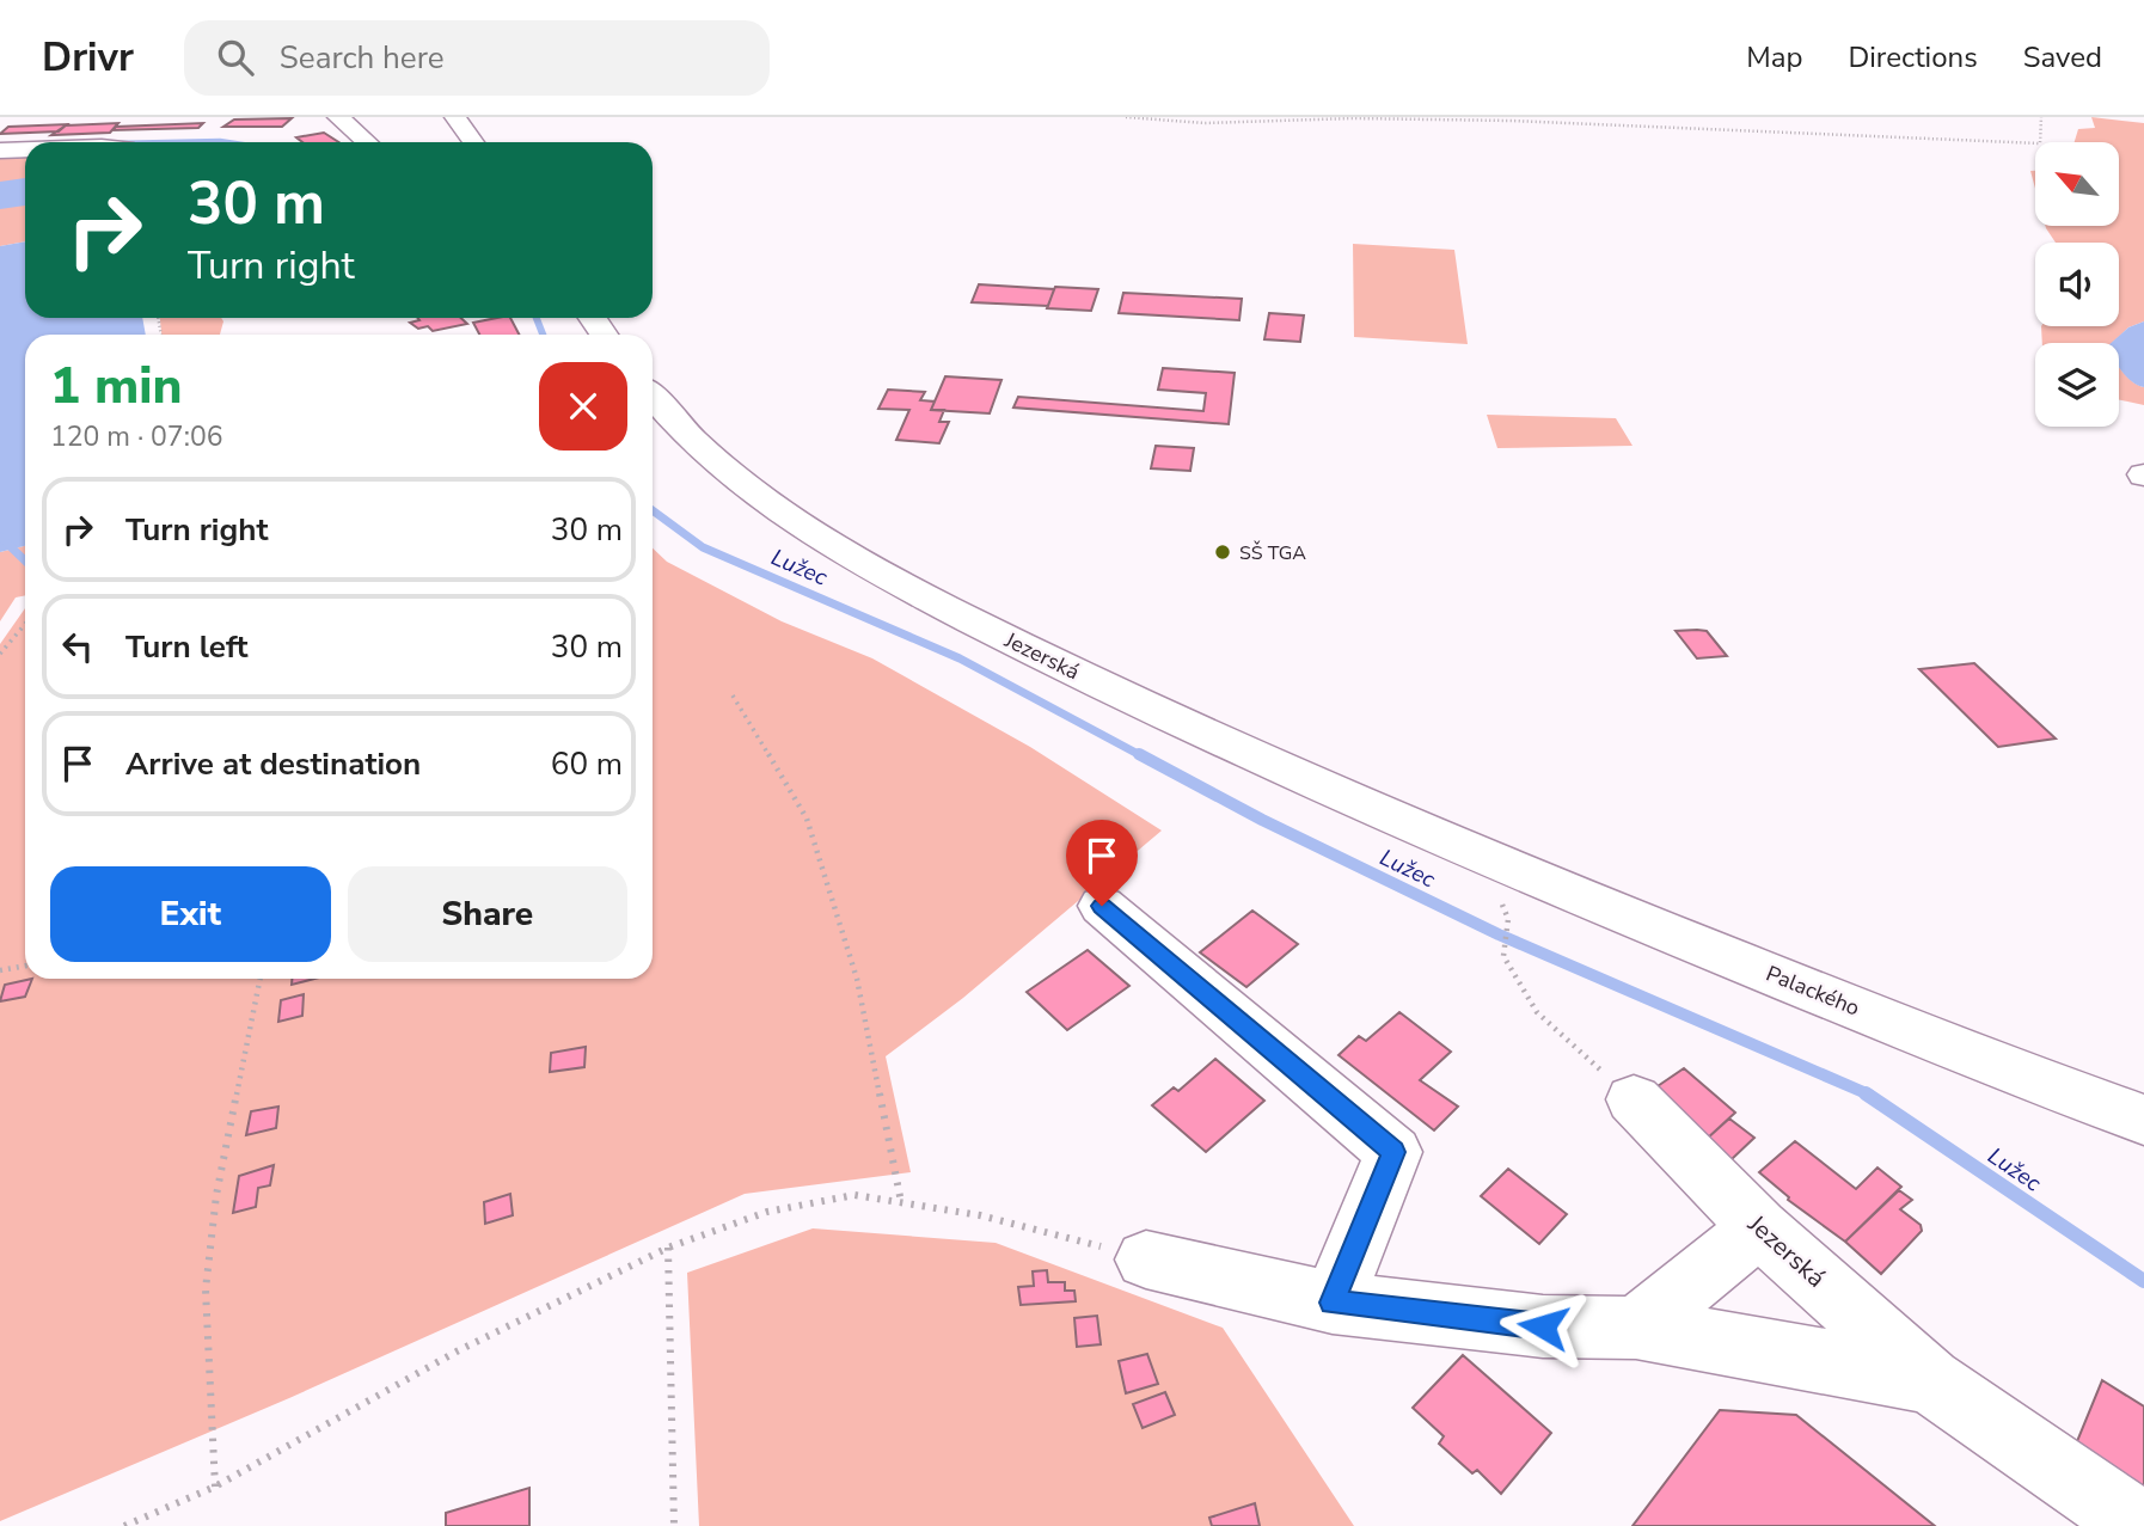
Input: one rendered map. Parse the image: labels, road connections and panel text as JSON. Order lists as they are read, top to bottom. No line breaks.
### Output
{"streets":{"street":["Jezerská","Palackého"]},"crossings":[["Jezerská","Palackého"]],"water":["Lužec"],"places":["SŠ TGA"],"north":"top left","page":{"header":"Drivr","search":"Search here","nav":["Map","Directions","Saved"],"turn":["30 m","Turn right"],"heading":["1 min","120 m · 07:06"],"list":[{"name":"Turn right","value":"30 m"},{"name":"Turn left","value":"30 m"},{"name":"Arrive at destination","value":"60 m"}],"buttons":["Exit","Share"]}}
